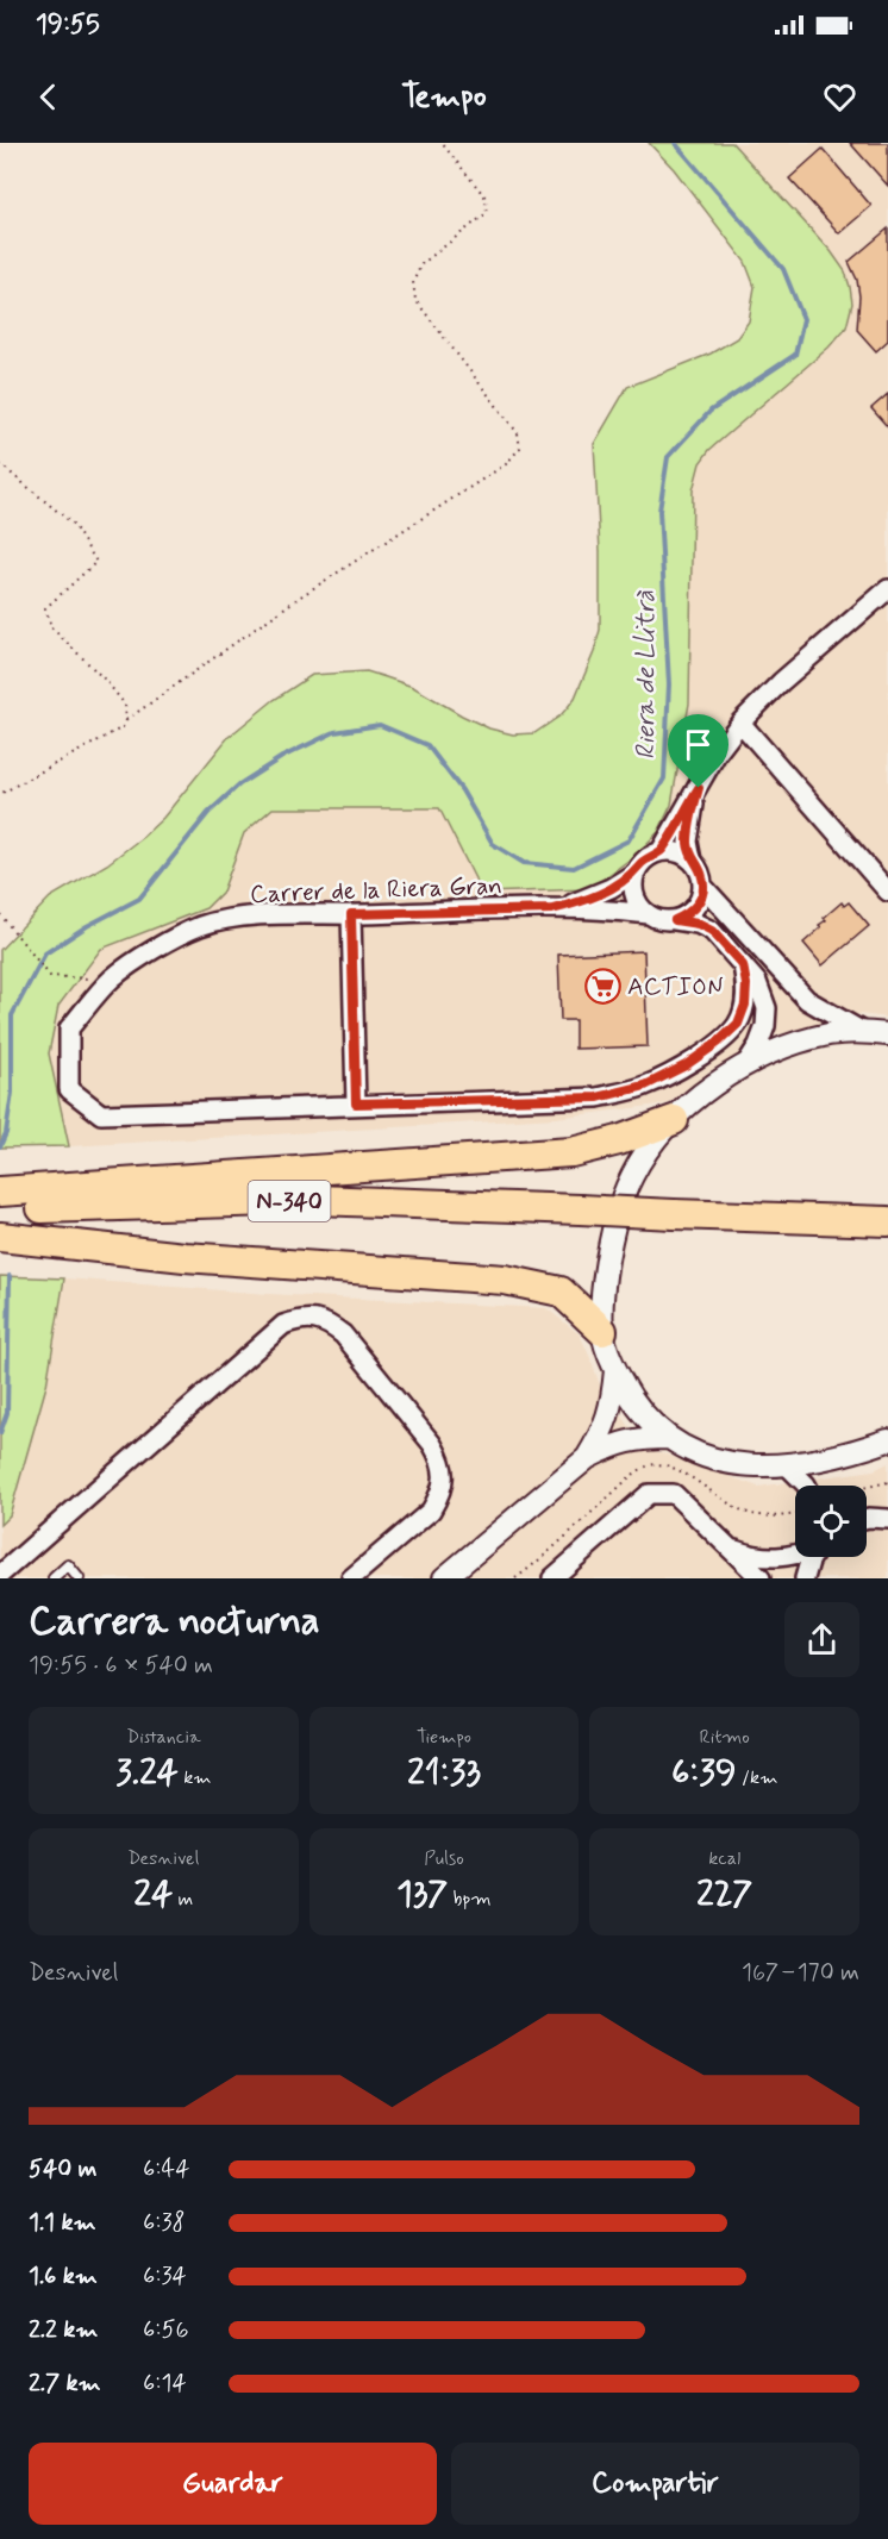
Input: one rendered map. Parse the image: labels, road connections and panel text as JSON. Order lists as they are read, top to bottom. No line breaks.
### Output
{"streets":{"highway":["N-340"],"street":["Carrer de la Riera Gran"]},"water":["Riera de Llitrà"],"places":{"supermarket":["ACTION"]},"page":{"status":"19:55","header":"Tempo","heading":["Carrera nocturna","19:55 · 6 × 540 m"],"stats":[["Distancia","3.24 km"],["Tiempo","21:33"],["Ritmo","6:39 /km"],["Desnivel","24 m"],["Pulso","137 bpm"],["kcal","227"]],"chart":["Desnivel","167–170 m"],"list":[{"name":"540 m","note":"6:44"},{"name":"1.1 km","note":"6:38"},{"name":"1.6 km","note":"6:34"},{"name":"2.2 km","note":"6:56"},{"name":"2.7 km","note":"6:14"}],"buttons":["Guardar","Compartir"]}}
